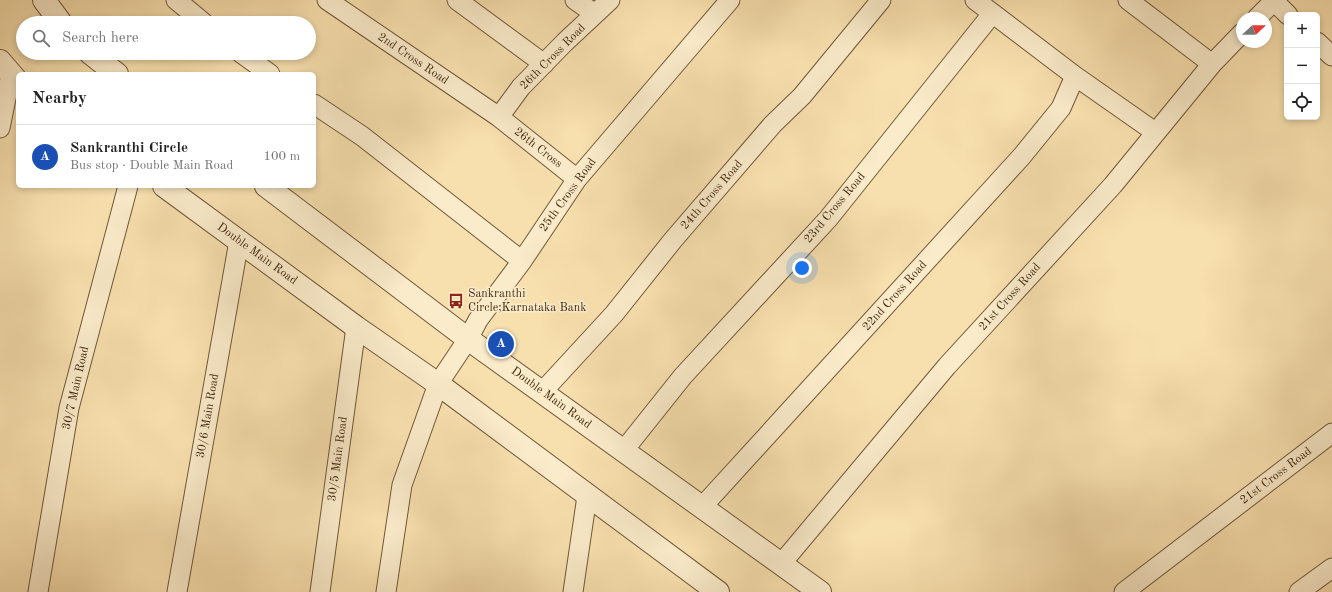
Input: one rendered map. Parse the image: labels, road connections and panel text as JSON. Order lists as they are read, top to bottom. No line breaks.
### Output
{"streets":{"street":["26th Cross Road","2nd Cross Road","26th Cross","25th Cross Road","24th Cross Road","23rd Cross Road","Double Main Road","22nd Cross Road","21st Cross Road","30/7 Main Road","30/6 Main Road","30/5 Main Road"]},"crossings":[["26th Cross Road","2nd Cross Road"],["26th Cross Road","26th Cross"],["2nd Cross Road","26th Cross"],["26th Cross","25th Cross Road"],["25th Cross Road","Double Main Road"],["24th Cross Road","Double Main Road"],["23rd Cross Road","Double Main Road"],["Double Main Road","22nd Cross Road"],["Double Main Road","21st Cross Road"],["Double Main Road","30/6 Main Road"],["Double Main Road","30/5 Main Road"]],"places":{"bus stop":["Sankranthi Circle;Karnataka Bank"]},"north":"right","page":{"map_buttons":["+","−"],"search":"Search here","heading":"Nearby","list":[{"mark":"A","name":"Sankranthi Circle","note":"Bus stop · Double Main Road","value":"100 m"}],"pins":"A"}}
